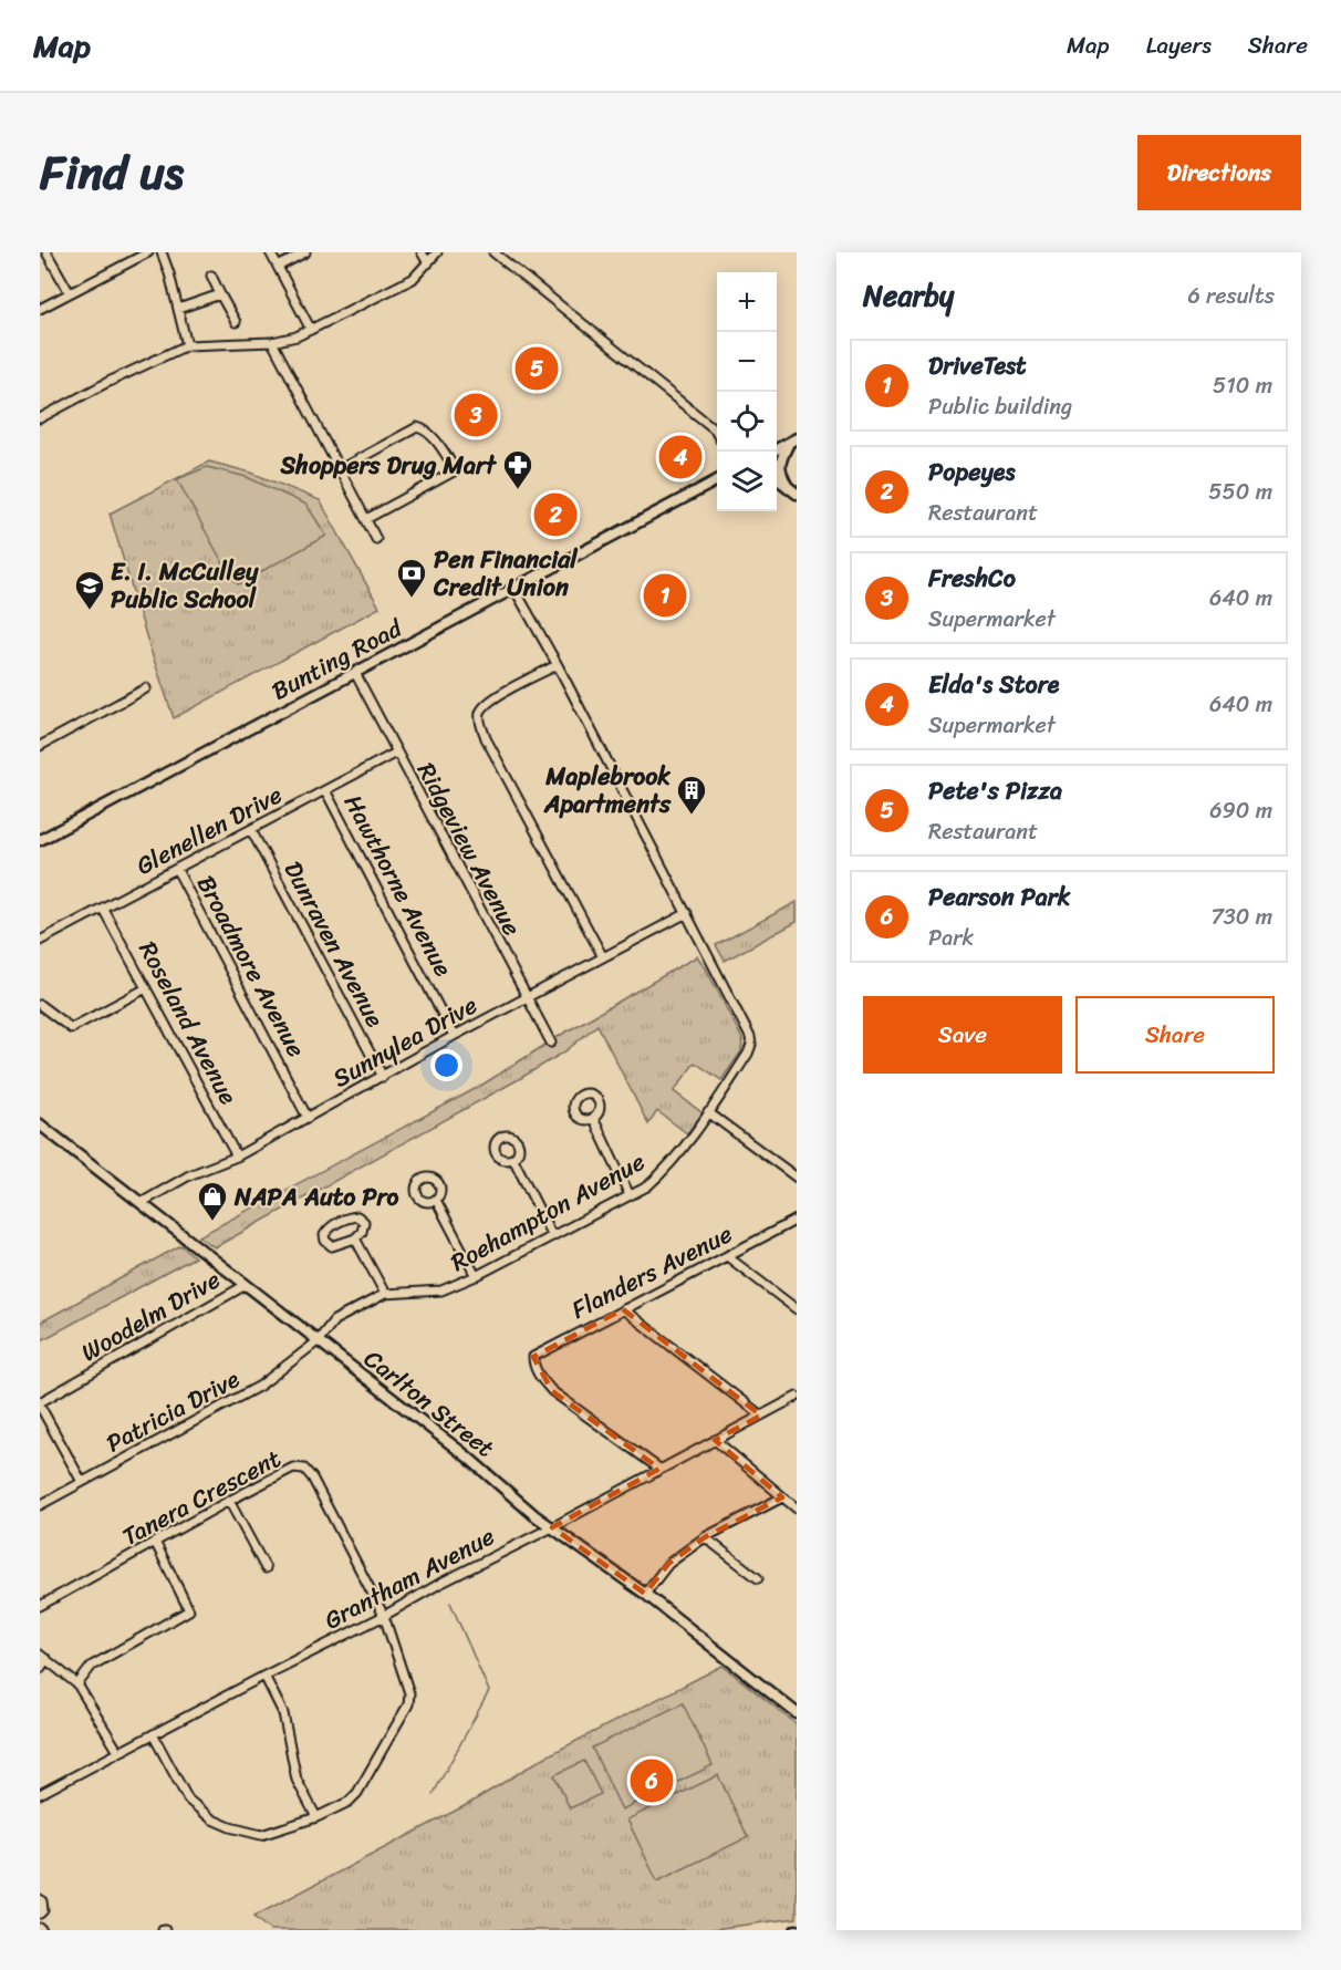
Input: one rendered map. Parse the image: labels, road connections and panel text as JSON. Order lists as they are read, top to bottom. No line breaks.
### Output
{"streets":{"main road":["Bunting Road","Carlton Street"],"street":["Glenellen Drive","Ridgeview Avenue","Hawthorne Avenue","Dunraven Avenue","Broadmore Avenue","Roseland Avenue","Sunnylea Drive","Roehampton Avenue","Flanders Avenue","Woodelm Drive","Patricia Drive","Tanera Crescent","Grantham Avenue"]},"crossings":[["Bunting Road","Ridgeview Avenue"],["Bunting Road","Roehampton Avenue"],["Glenellen Drive","Ridgeview Avenue"],["Glenellen Drive","Hawthorne Avenue"],["Glenellen Drive","Dunraven Avenue"],["Glenellen Drive","Broadmore Avenue"],["Glenellen Drive","Roseland Avenue"],["Ridgeview Avenue","Sunnylea Drive"],["Hawthorne Avenue","Sunnylea Drive"],["Dunraven Avenue","Sunnylea Drive"],["Broadmore Avenue","Sunnylea Drive"],["Roseland Avenue","Sunnylea Drive"],["Sunnylea Drive","Roehampton Avenue"],["Sunnylea Drive","Carlton Street"],["Roehampton Avenue","Carlton Street"],["Roehampton Avenue","Patricia Drive"],["Flanders Avenue","Grantham Avenue"],["Woodelm Drive","Carlton Street"],["Carlton Street","Patricia Drive"],["Carlton Street","Grantham Avenue"],["Tanera Crescent","Grantham Avenue"]],"places":{"pharmacy":["Shoppers Drug Mart"],"bank":["Pen Financial Credit Union"],"school or university":["E. I. McCulley Public School"],"building":["Maplebrook Apartments"],"shop":["NAPA Auto Pro"]},"page":{"header":"Map","nav":["Map","Layers","Share"],"title":"Find us","buttons":["Directions",["Save","Share"]],"heading":["Nearby","6 results"],"map_buttons":["+","−"],"list":[{"mark":"1","name":"DriveTest","note":"Public building","value":"510 m"},{"mark":"2","name":"Popeyes","note":"Restaurant","value":"550 m"},{"mark":"3","name":"FreshCo","note":"Supermarket","value":"640 m"},{"mark":"4","name":"Elda's Store","note":"Supermarket","value":"640 m"},{"mark":"5","name":"Pete's Pizza","note":"Restaurant","value":"690 m"},{"mark":"6","name":"Pearson Park","note":"Park","value":"730 m"}],"pins":["5","3","4","2","1","6"]}}
